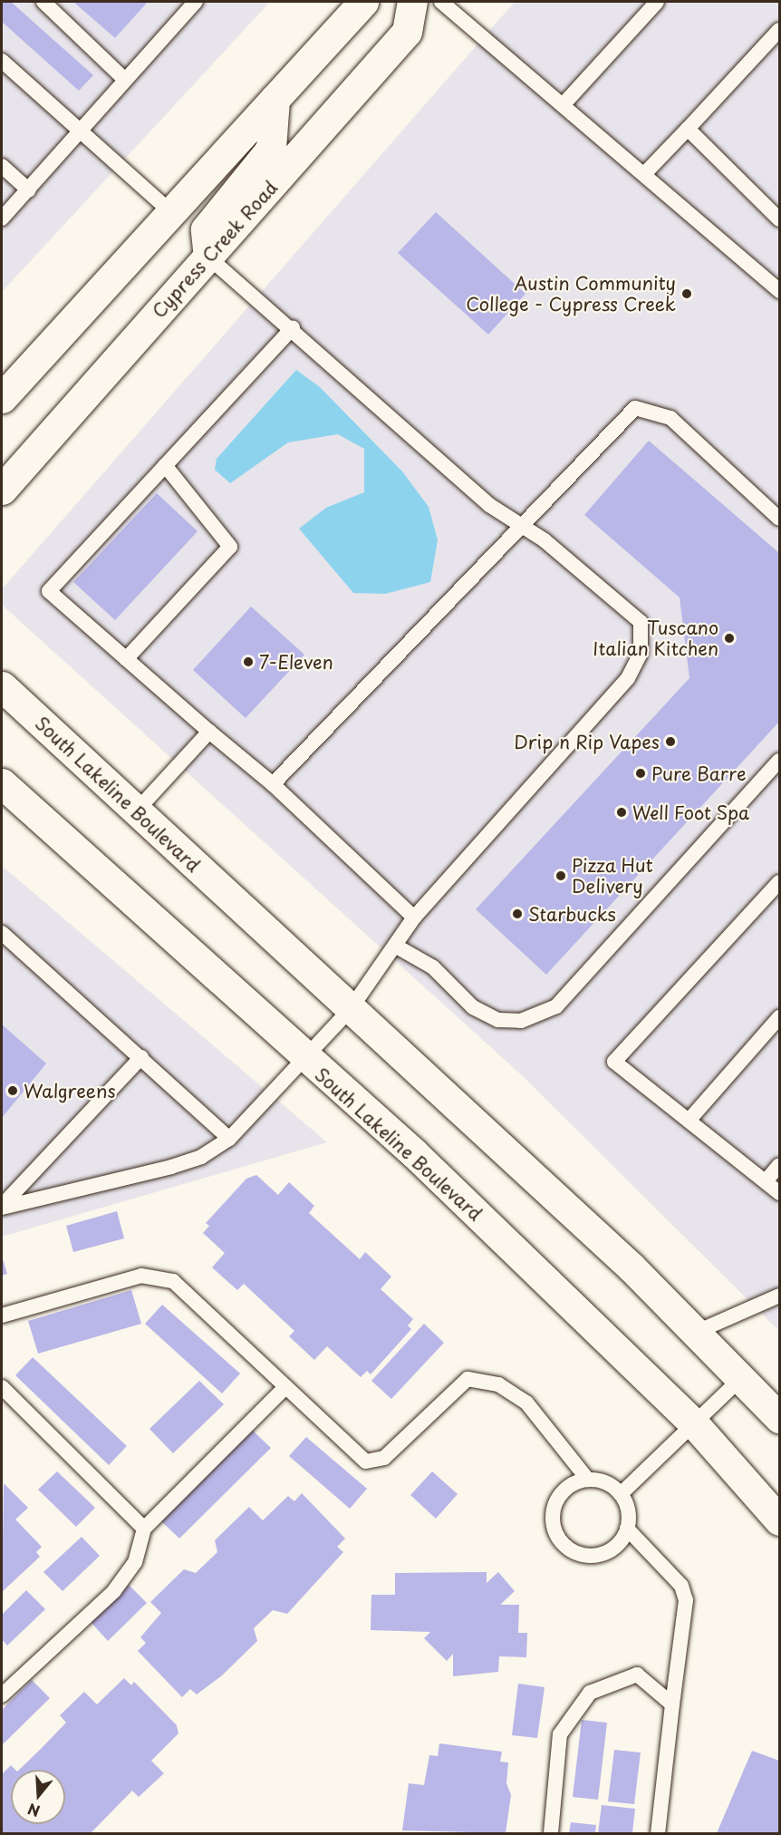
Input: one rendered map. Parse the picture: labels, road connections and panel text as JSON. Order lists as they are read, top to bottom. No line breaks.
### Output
{"streets":{"main road":["Cypress Creek Road","South Lakeline Boulevard"]},"places":["Austin Community College - Cypress Creek","Tuscano Italian Kitchen","7-Eleven","Drip n Rip Vapes","Pure Barre","Well Foot Spa","Pizza Hut Delivery","Starbucks","Walgreens"],"north":"bottom"}
